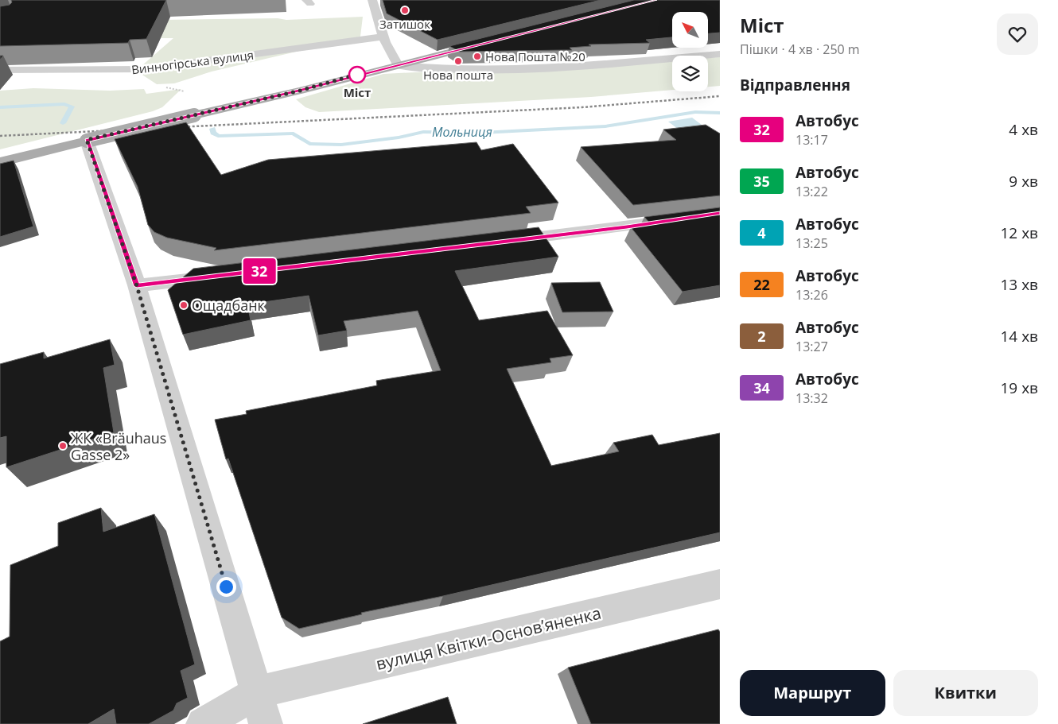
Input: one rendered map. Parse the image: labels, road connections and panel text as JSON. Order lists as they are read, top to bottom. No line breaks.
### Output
{"streets":{"street":["Винногірська вулиця","вулиця Квітки-Основʼяненка"]},"water":["Мольниця"],"places":["Затишок","Нова Пошта №20","Нова пошта","Міст","Ощадбанк","ЖК «Bräuhaus Gasse 2»"],"lines":["bus line 32"],"north":"top left","page":{"on_map":"32","heading":[["Міст","Пішки · 4 хв · 250 m"],"Відправлення"],"list":[{"mark":"32","name":"Автобус","note":"13:17","value":"4 хв"},{"mark":"35","name":"Автобус","note":"13:22","value":"9 хв"},{"mark":"4","name":"Автобус","note":"13:25","value":"12 хв"},{"mark":"22","name":"Автобус","note":"13:26","value":"13 хв"},{"mark":"2","name":"Автобус","note":"13:27","value":"14 хв"},{"mark":"34","name":"Автобус","note":"13:32","value":"19 хв"}],"buttons":["Маршрут","Квитки"]}}
